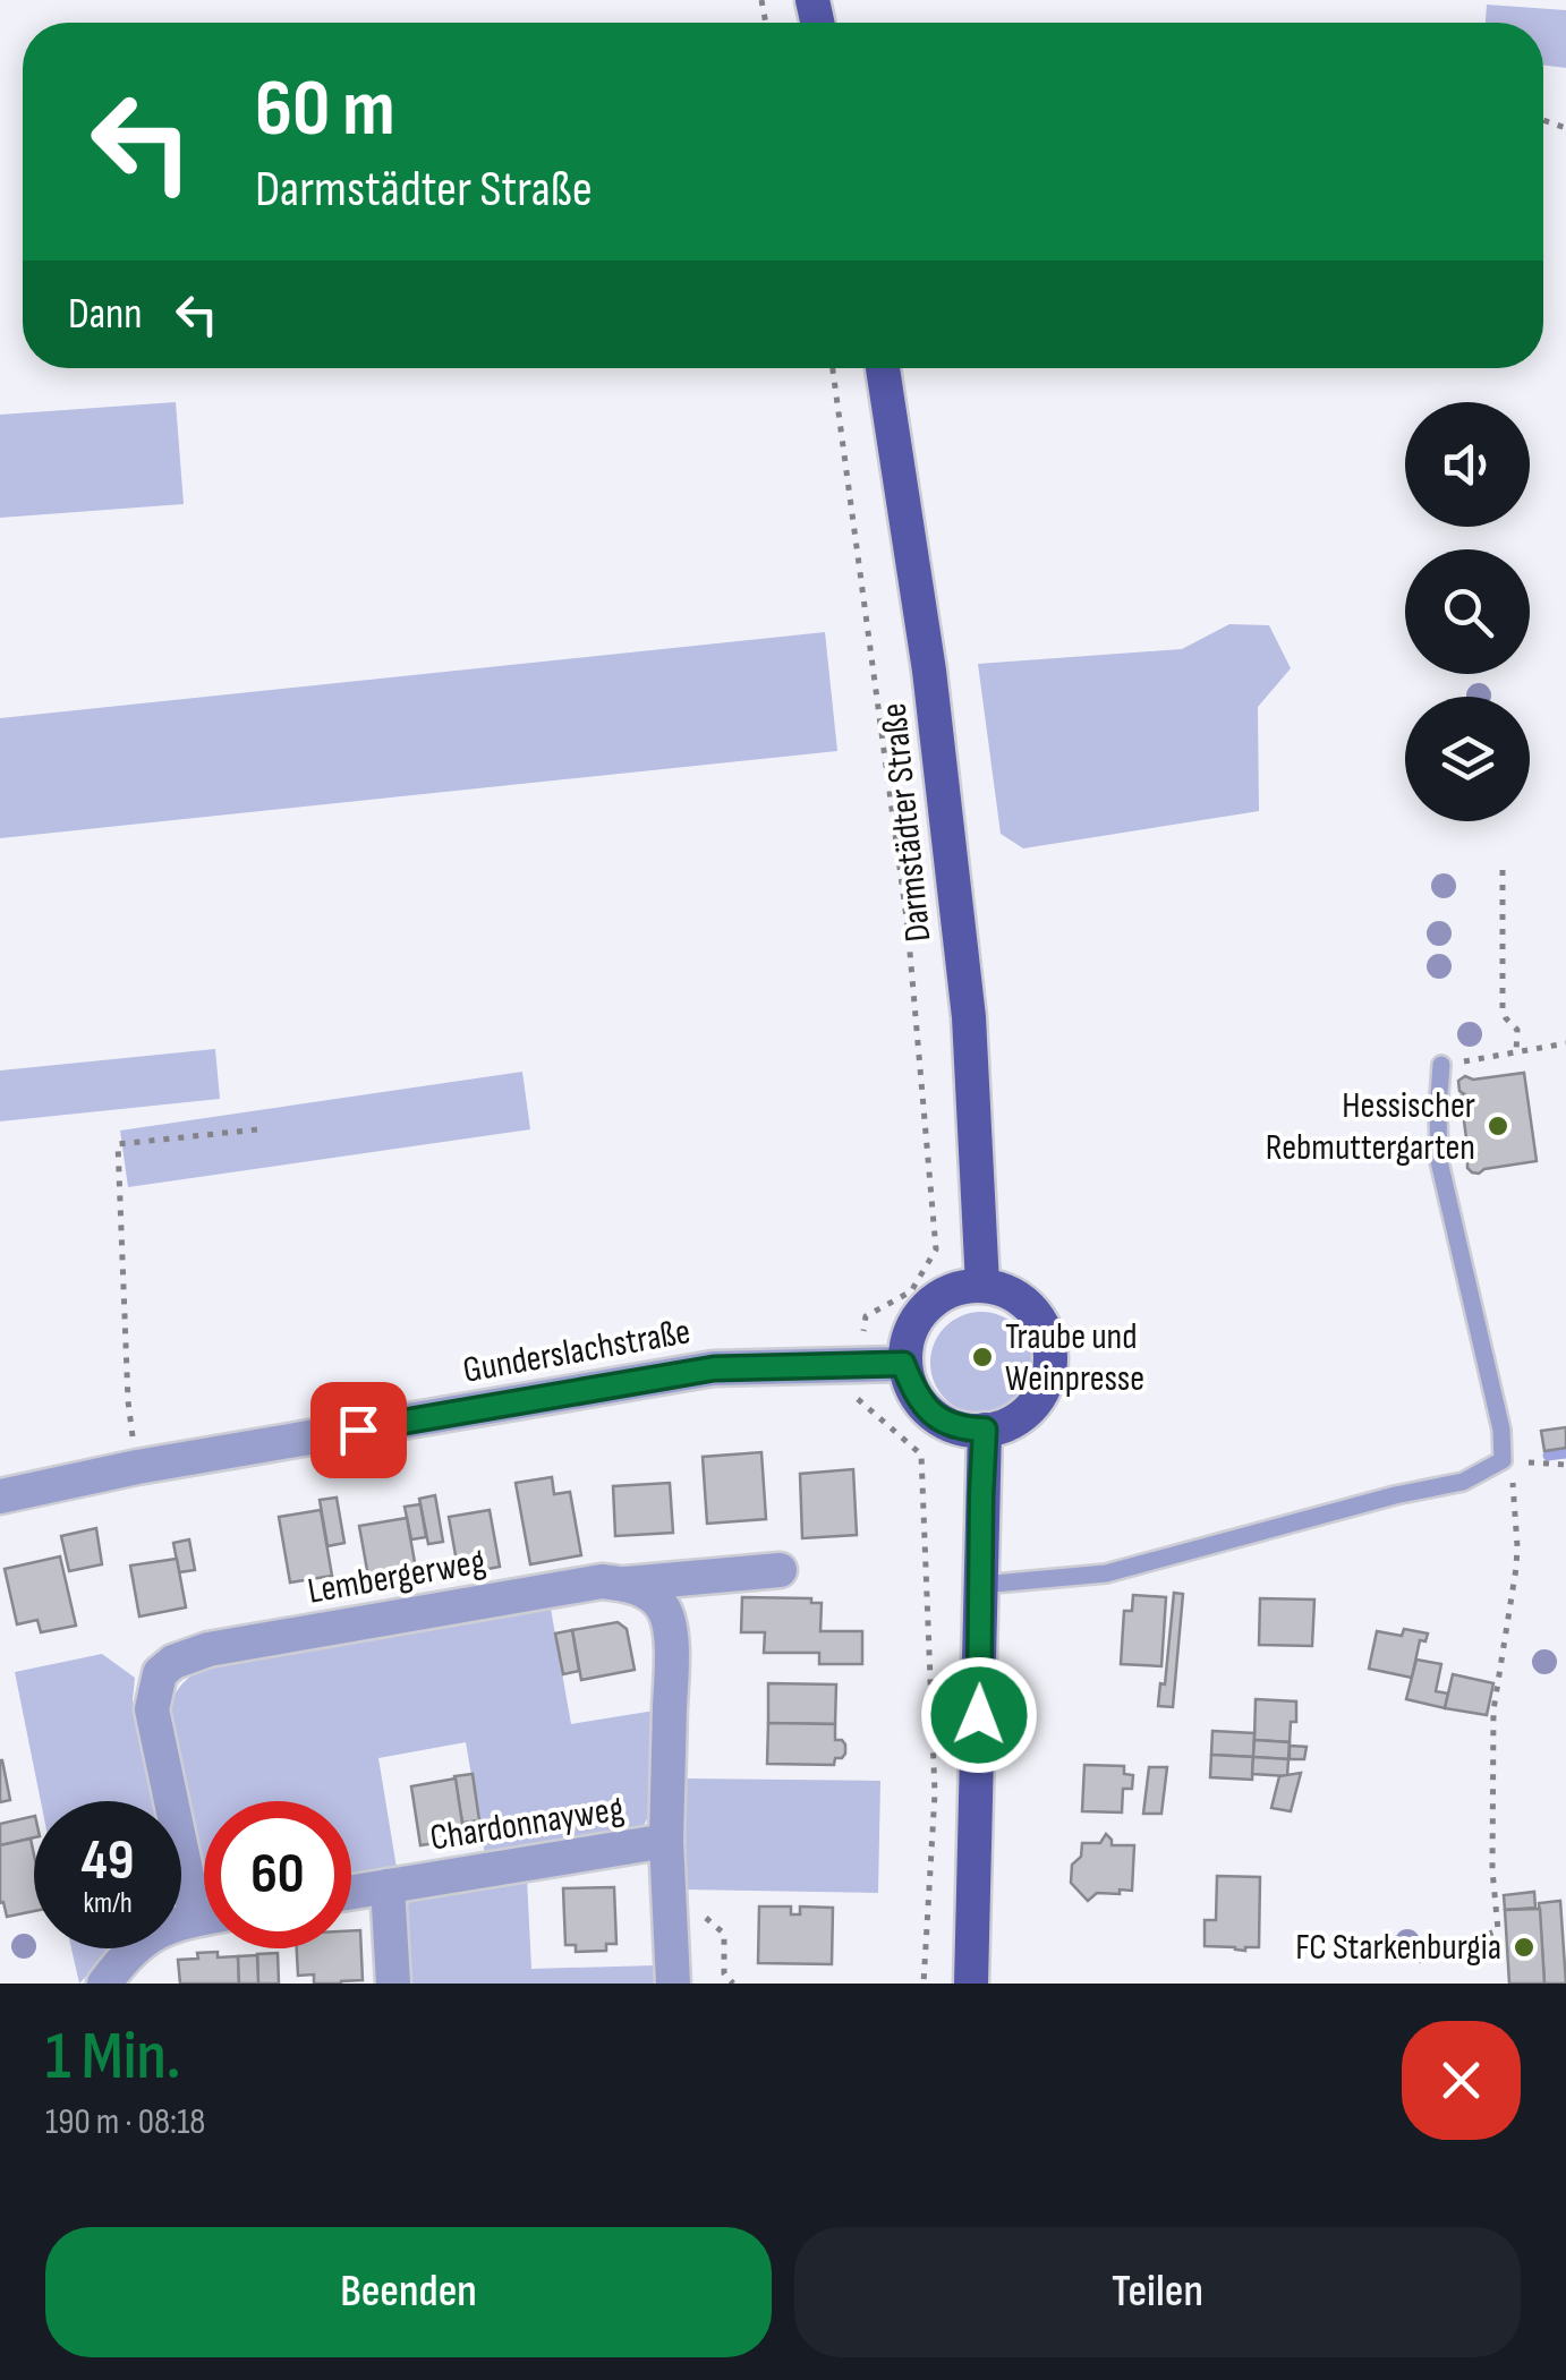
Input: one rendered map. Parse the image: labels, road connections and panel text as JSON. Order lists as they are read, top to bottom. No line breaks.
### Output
{"streets":{"main road":["Darmstädter Straße"],"street":["Gunderslachstraße","Lembergerweg","Chardonnayweg"]},"crossings":[["Darmstädter Straße","Gunderslachstraße"]],"places":["Hessischer Rebmuttergarten","Traube und Weinpresse","FC Starkenburgia"],"page":{"turn":["60 m","Darmstädter Straße"],"then":"Dann","speed":"49 km/h","limit":"60","heading":["1 Min.","190 m · 08:18"],"buttons":["Beenden","Teilen"]}}
